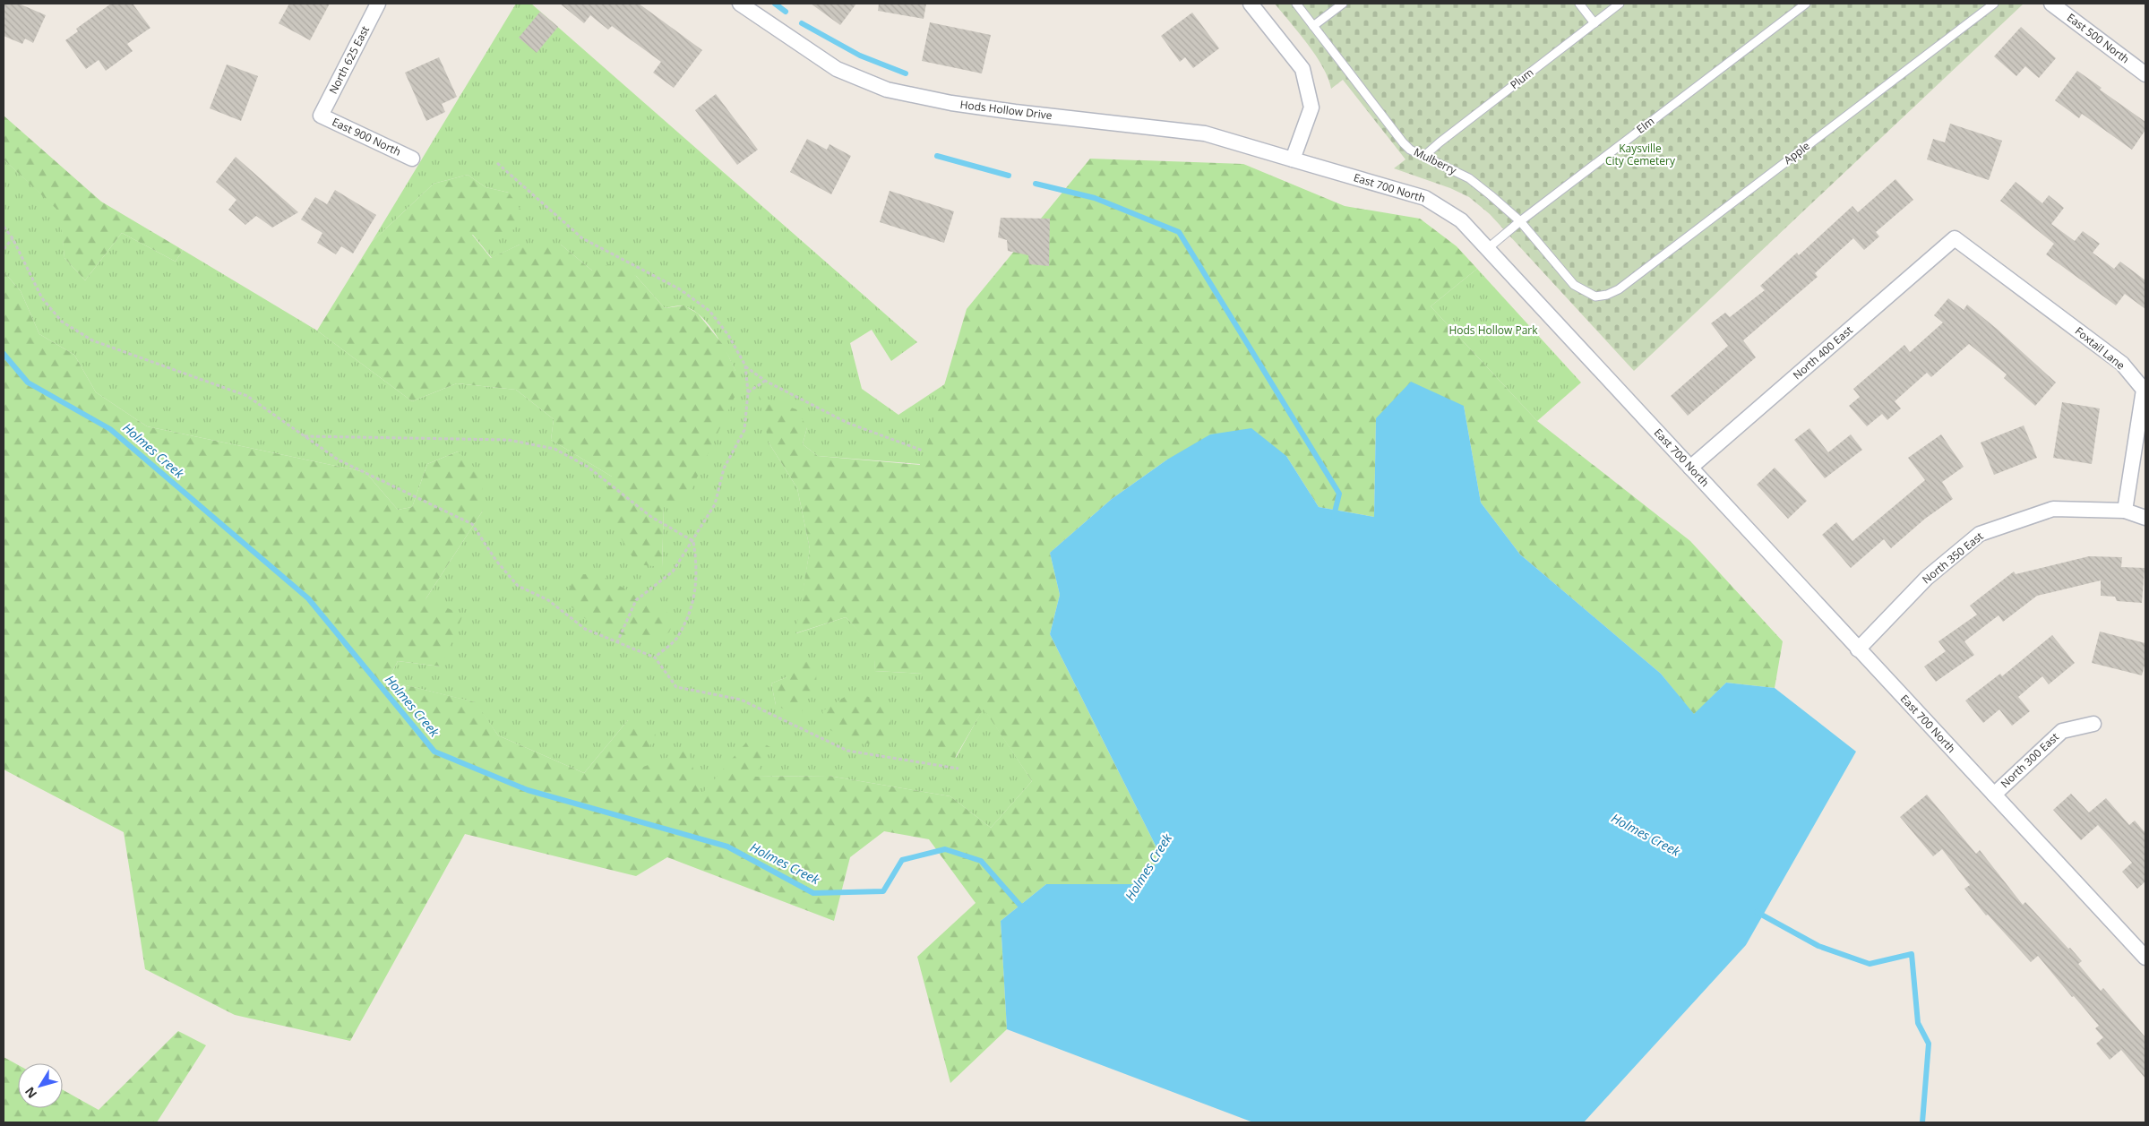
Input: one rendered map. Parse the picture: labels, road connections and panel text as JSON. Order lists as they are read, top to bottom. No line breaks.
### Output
{"streets":{"street":["East 500 North","North 625 East","Hods Hollow Drive","East 900 North","East 700 North","Foxtail Lane","North 400 East","North 350 East","North 300 East"],"lane":["Plum","Elm","Apple","Mulberry"]},"crossings":[["North 625 East","East 900 North"],["Plum","Mulberry"],["Hods Hollow Drive","East 700 North"],["Elm","Mulberry"],["Elm","East 700 North"],["Apple","Mulberry"],["East 700 North","North 400 East"],["East 700 North","North 350 East"],["East 700 North","North 300 East"],["Foxtail Lane","North 400 East"],["Foxtail Lane","North 350 East"]],"water":["Holmes Creek"],"parks":["Kaysville City Cemetery","Hods Hollow Park"],"north":"bottom left"}
